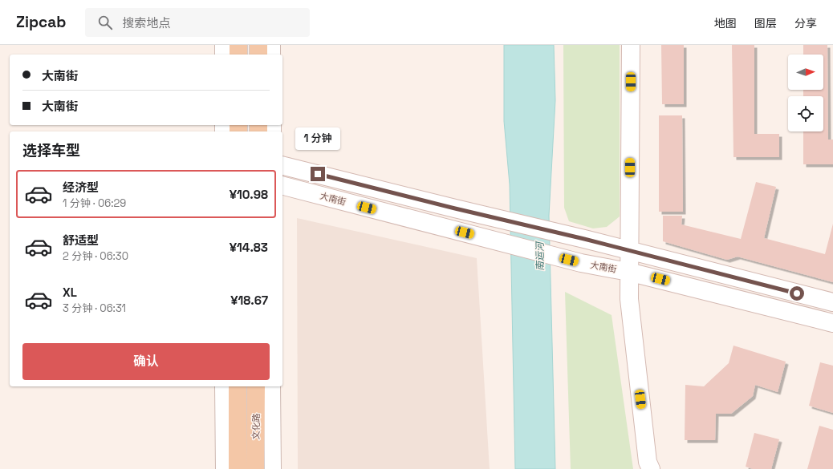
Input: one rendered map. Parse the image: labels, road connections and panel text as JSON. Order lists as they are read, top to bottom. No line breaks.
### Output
{"streets":{"main road":["文化路"],"street":["大南街"]},"water":["南运河"],"north":"right","page":{"header":"Zipcab","search":"搜索地点","nav":["地图","图层","分享"],"banner":["大南街","大南街"],"bubble":"1 分钟","heading":"选择车型","list":[{"name":"经济型","note":"1 分钟 · 06:29","value":"¥10.98"},{"name":"舒适型","note":"2 分钟 · 06:30","value":"¥14.83"},{"name":"XL","note":"3 分钟 · 06:31","value":"¥18.67"}],"buttons":"确认"}}
